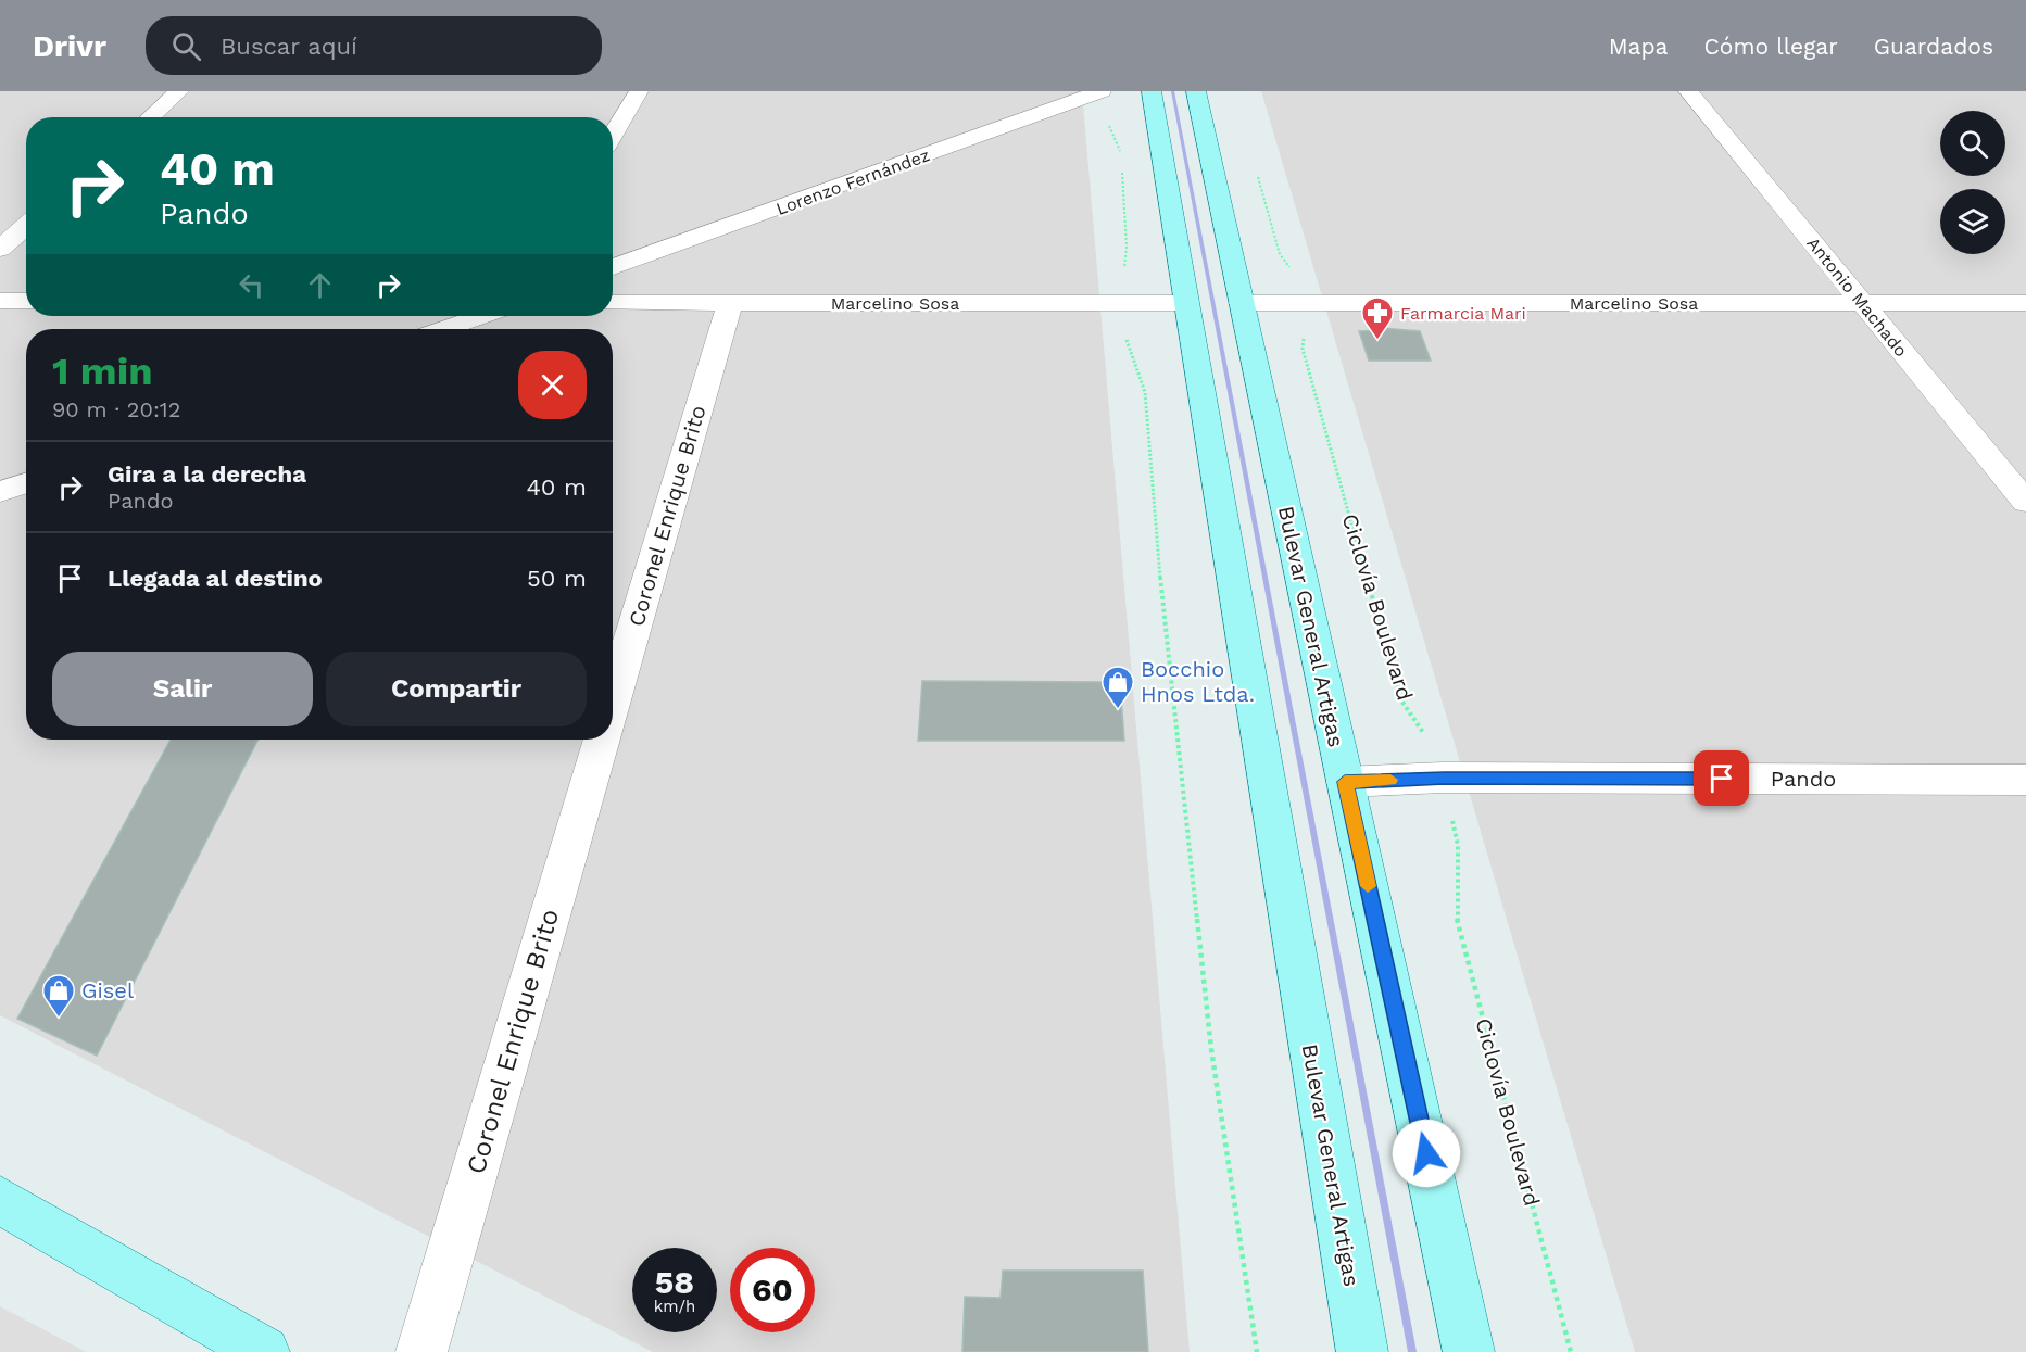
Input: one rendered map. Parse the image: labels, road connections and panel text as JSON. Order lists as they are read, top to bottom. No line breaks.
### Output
{"streets":{"main road":["Bulevar General Artigas"],"street":["Lorenzo Fernández","Antonio Machado","Marcelino Sosa","Coronel Enrique Brito","Pando"],"path":["Ciclovía Boulevard"]},"crossings":[["Antonio Machado","Marcelino Sosa"],["Marcelino Sosa","Coronel Enrique Brito"],["Marcelino Sosa","Ciclovía Boulevard"],["Marcelino Sosa","Bulevar General Artigas"],["Ciclovía Boulevard","Pando"],["Bulevar General Artigas","Pando"]],"places":{"pharmacy":["Farmarcia Mari"],"shop":["Bocchio Hnos Ltda.","Gisel"]},"page":{"header":"Drivr","search":"Buscar aquí","nav":["Mapa","Cómo llegar","Guardados"],"turn":["40 m","Pando"],"heading":["1 min","90 m · 20:12"],"list":[{"name":"Gira a la derecha","note":"Pando","value":"40 m"},{"name":"Llegada al destino","value":"50 m"}],"buttons":["Salir","Compartir"],"speed":"58 km/h","limit":"60"}}
